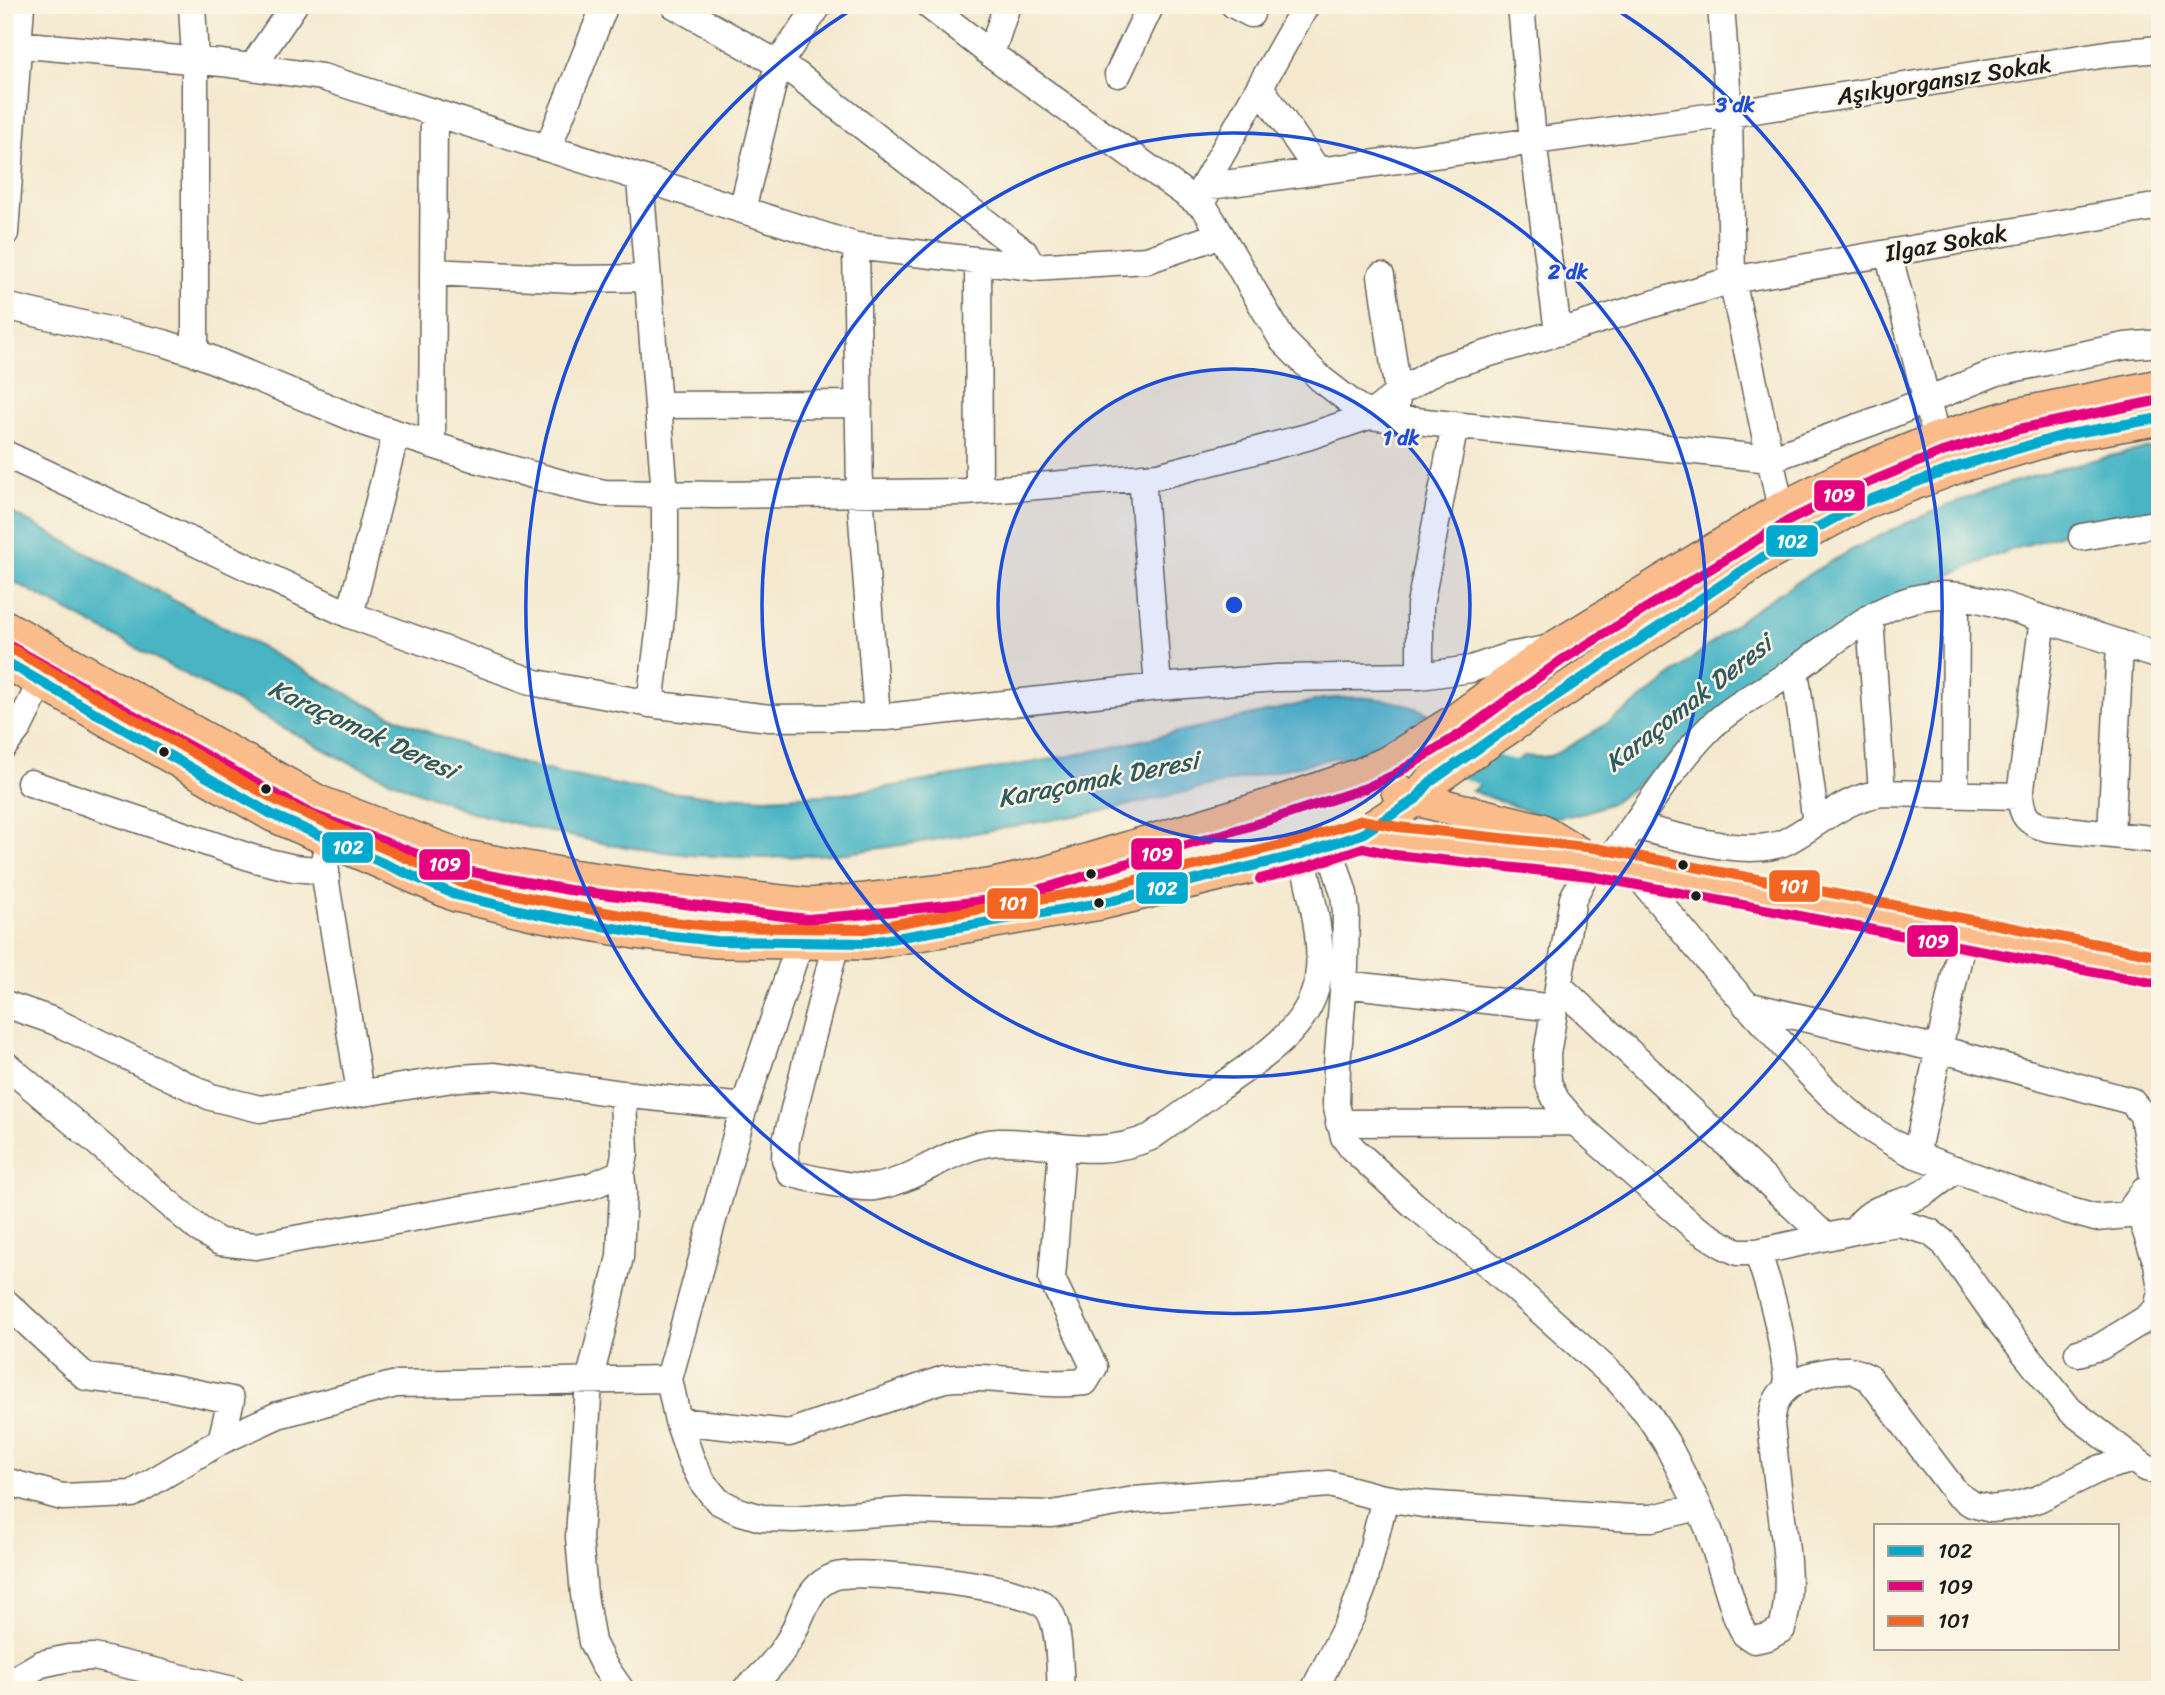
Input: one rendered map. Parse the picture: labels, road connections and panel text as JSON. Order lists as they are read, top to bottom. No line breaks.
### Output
{"streets":{"street":["Aşıkyorgansız Sokak","Ilgaz Sokak"]},"water":["Karaçomak Deresi"],"lines":["transit line 109","transit line 102","transit line 101"],"legend":["102","109","101"],"rings":["3 dk","2 dk","1 dk"]}
